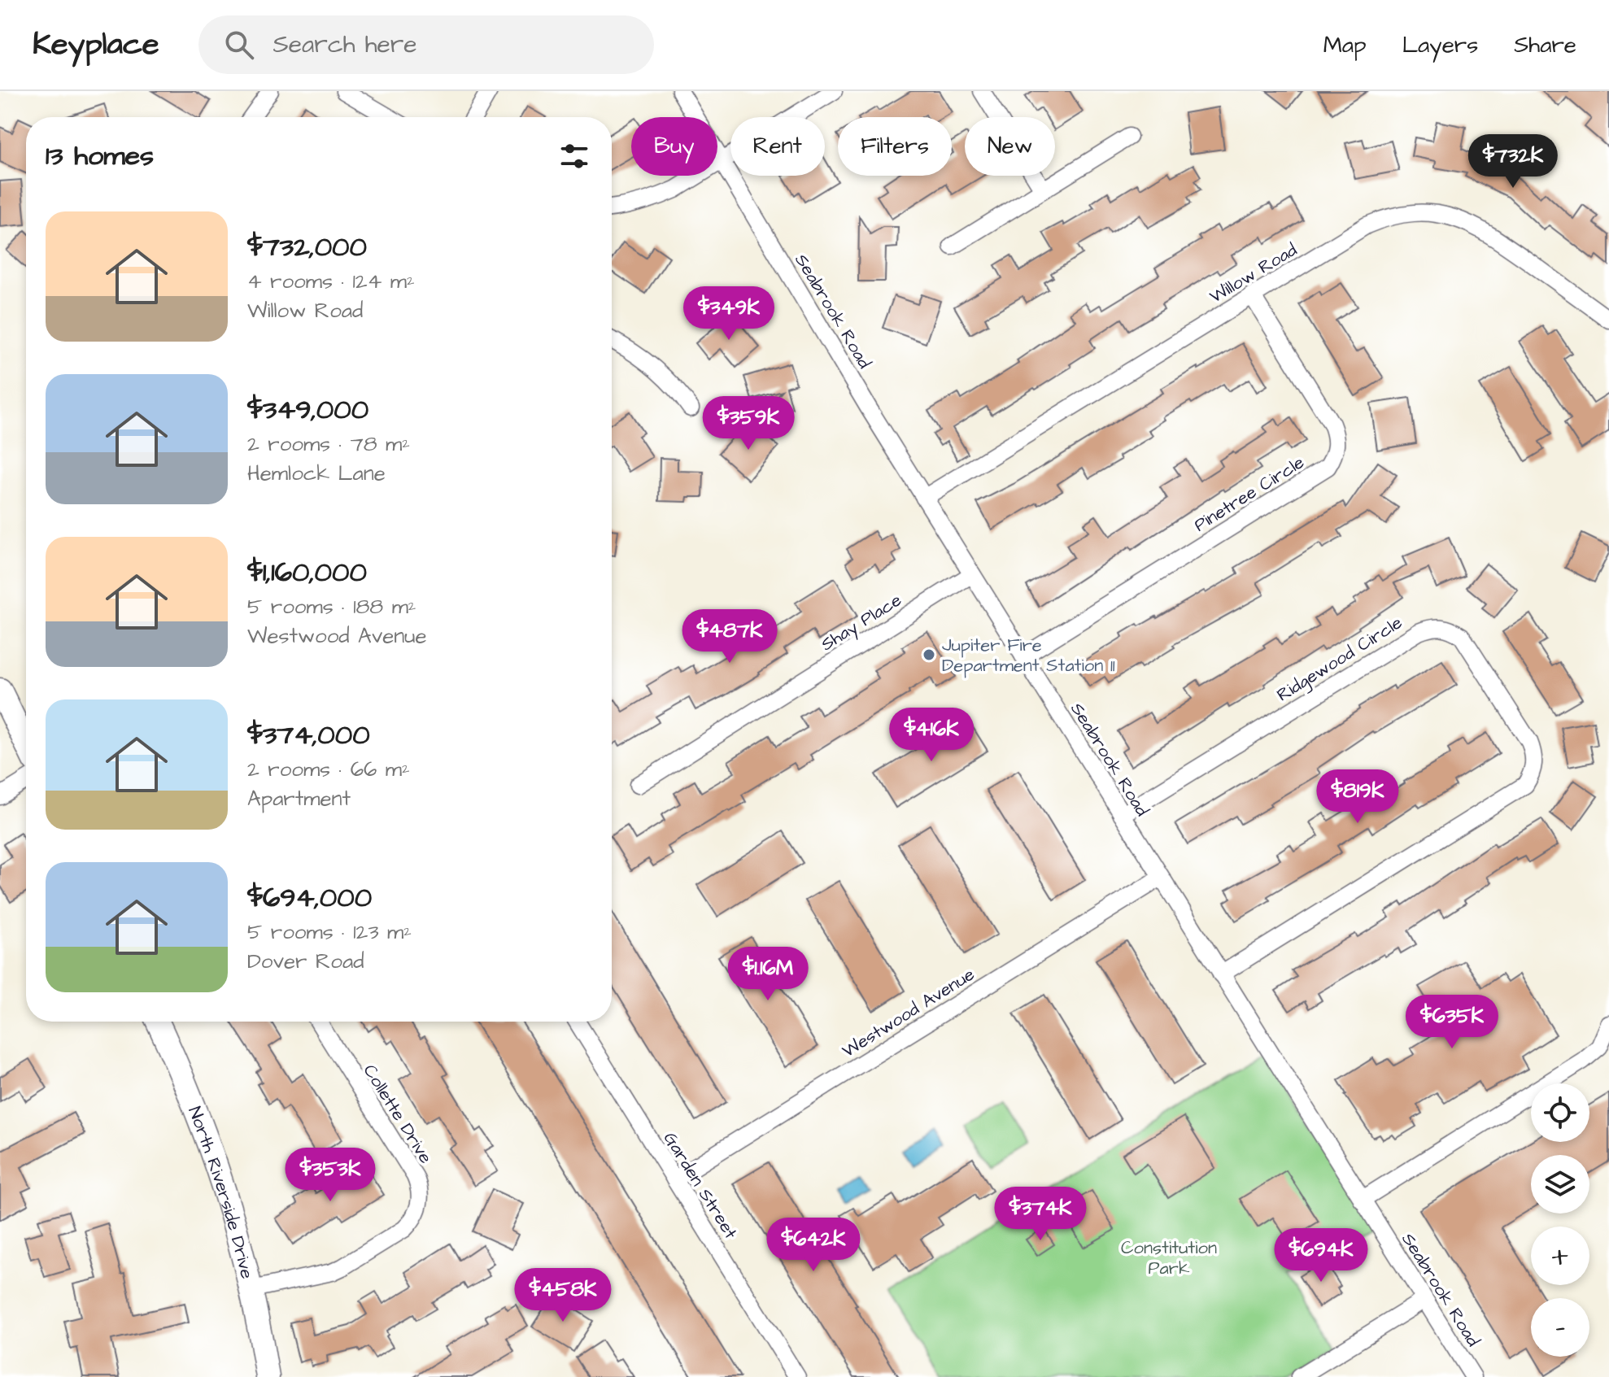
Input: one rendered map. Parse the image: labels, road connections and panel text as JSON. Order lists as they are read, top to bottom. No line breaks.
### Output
{"streets":{"street":["Willow Road","Seabrook Road","Pinetree Circle","Shay Place","Ridgewood Circle","Westwood Avenue","Collette Drive","Garden Street","North Riverside Drive"]},"crossings":[["Willow Road","Seabrook Road"],["Willow Road","Pinetree Circle"],["Seabrook Road","Pinetree Circle"],["Seabrook Road","Shay Place"],["Seabrook Road","Ridgewood Circle"],["Seabrook Road","Westwood Avenue"],["Westwood Avenue","Garden Street"],["Collette Drive","North Riverside Drive"]],"parks":["Constitution Park"],"places":["Jupiter Fire Department Station 11"],"page":{"header":"Keyplace","search":"Search here","nav":["Map","Layers","Share"],"chip":["Buy","Rent","Filters","New"],"heading":"13 homes","price":["$732K","$349K","$359K","$487K","$416K","$819K","$1.16M","$635K","$353K","$374K","$642K","$694K","$458K"],"list":[{"name":"$732,000","note":"4 rooms · 124 m² · Willow Road"},{"name":"$349,000","note":"2 rooms · 78 m² · Hemlock Lane"},{"name":"$1,160,000","note":"5 rooms · 188 m² · Westwood Avenue"},{"name":"$374,000","note":"2 rooms · 66 m² · Apartment"},{"name":"$694,000","note":"5 rooms · 123 m² · Dover Road"}],"map_buttons":["+","−"]}}
